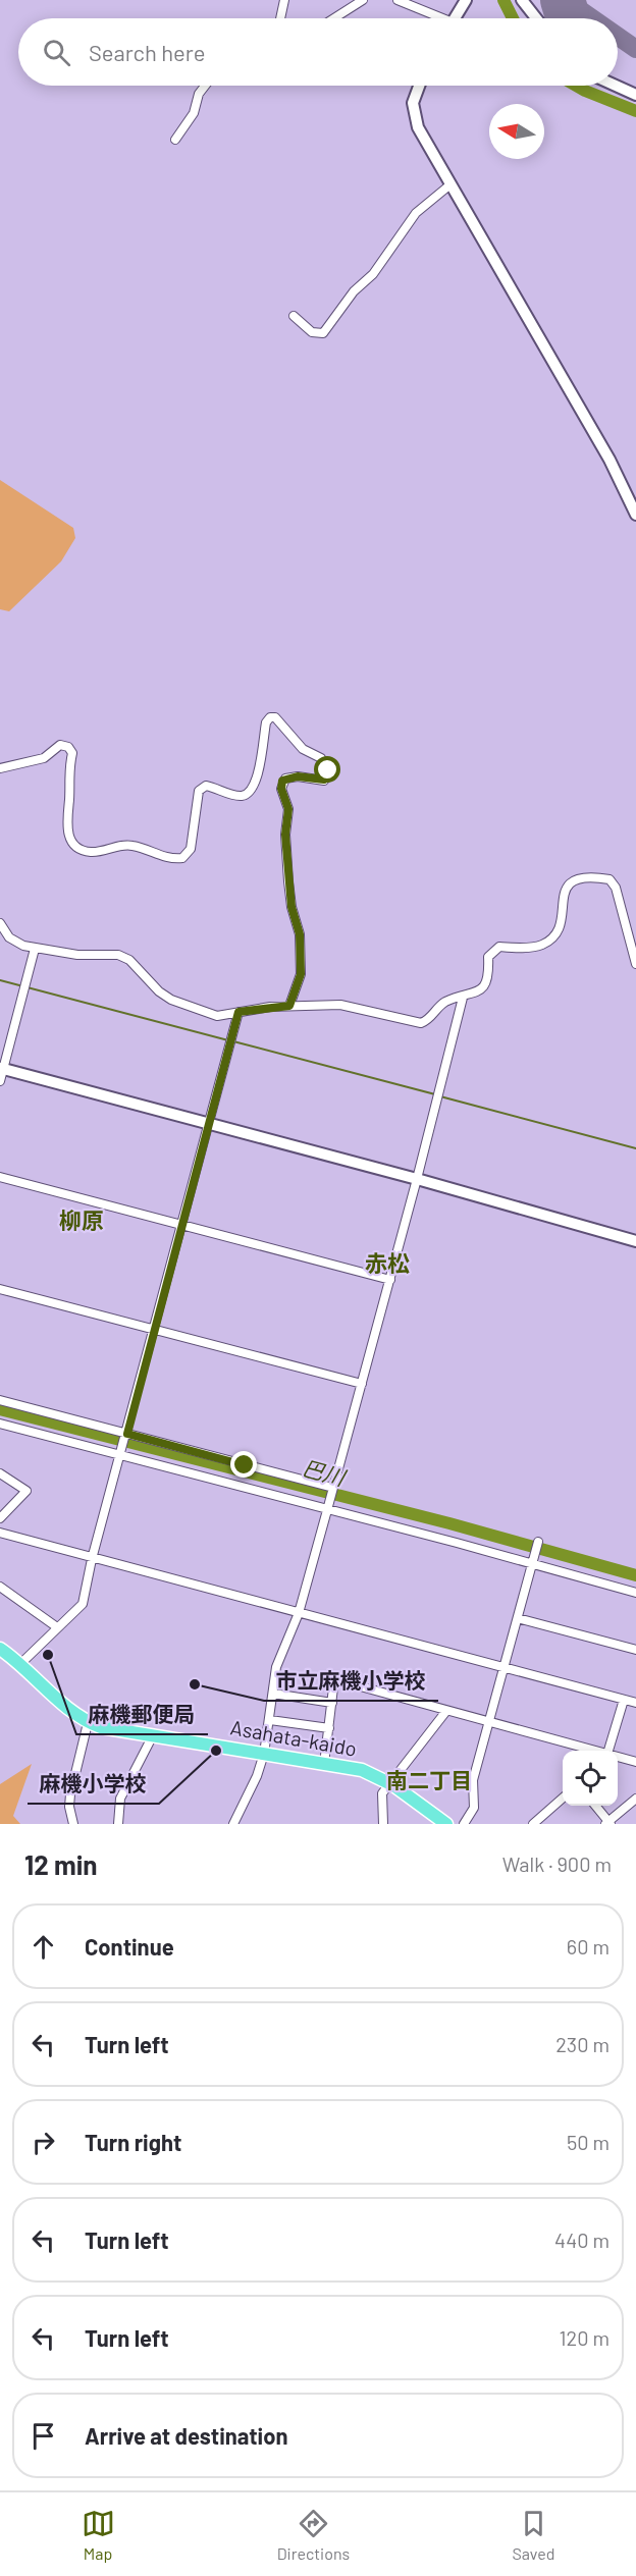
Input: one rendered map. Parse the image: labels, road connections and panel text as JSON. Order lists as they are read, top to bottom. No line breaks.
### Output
{"streets":{"main road":["Asahata-kaido"]},"districts":["柳原","赤松","南二丁目"],"water":["巴川"],"places":["麻機郵便局","市立麻機小学校","麻機小学校"],"north":"left","page":{"search":"Search here","heading":["12 min","Walk · 900 m"],"list":[["Continue","60 m"],["Turn left","230 m"],["Turn right","50 m"],["Turn left","440 m"],["Turn left","120 m"],"Arrive at destination"],"nav":["Map","Directions","Saved"]}}
